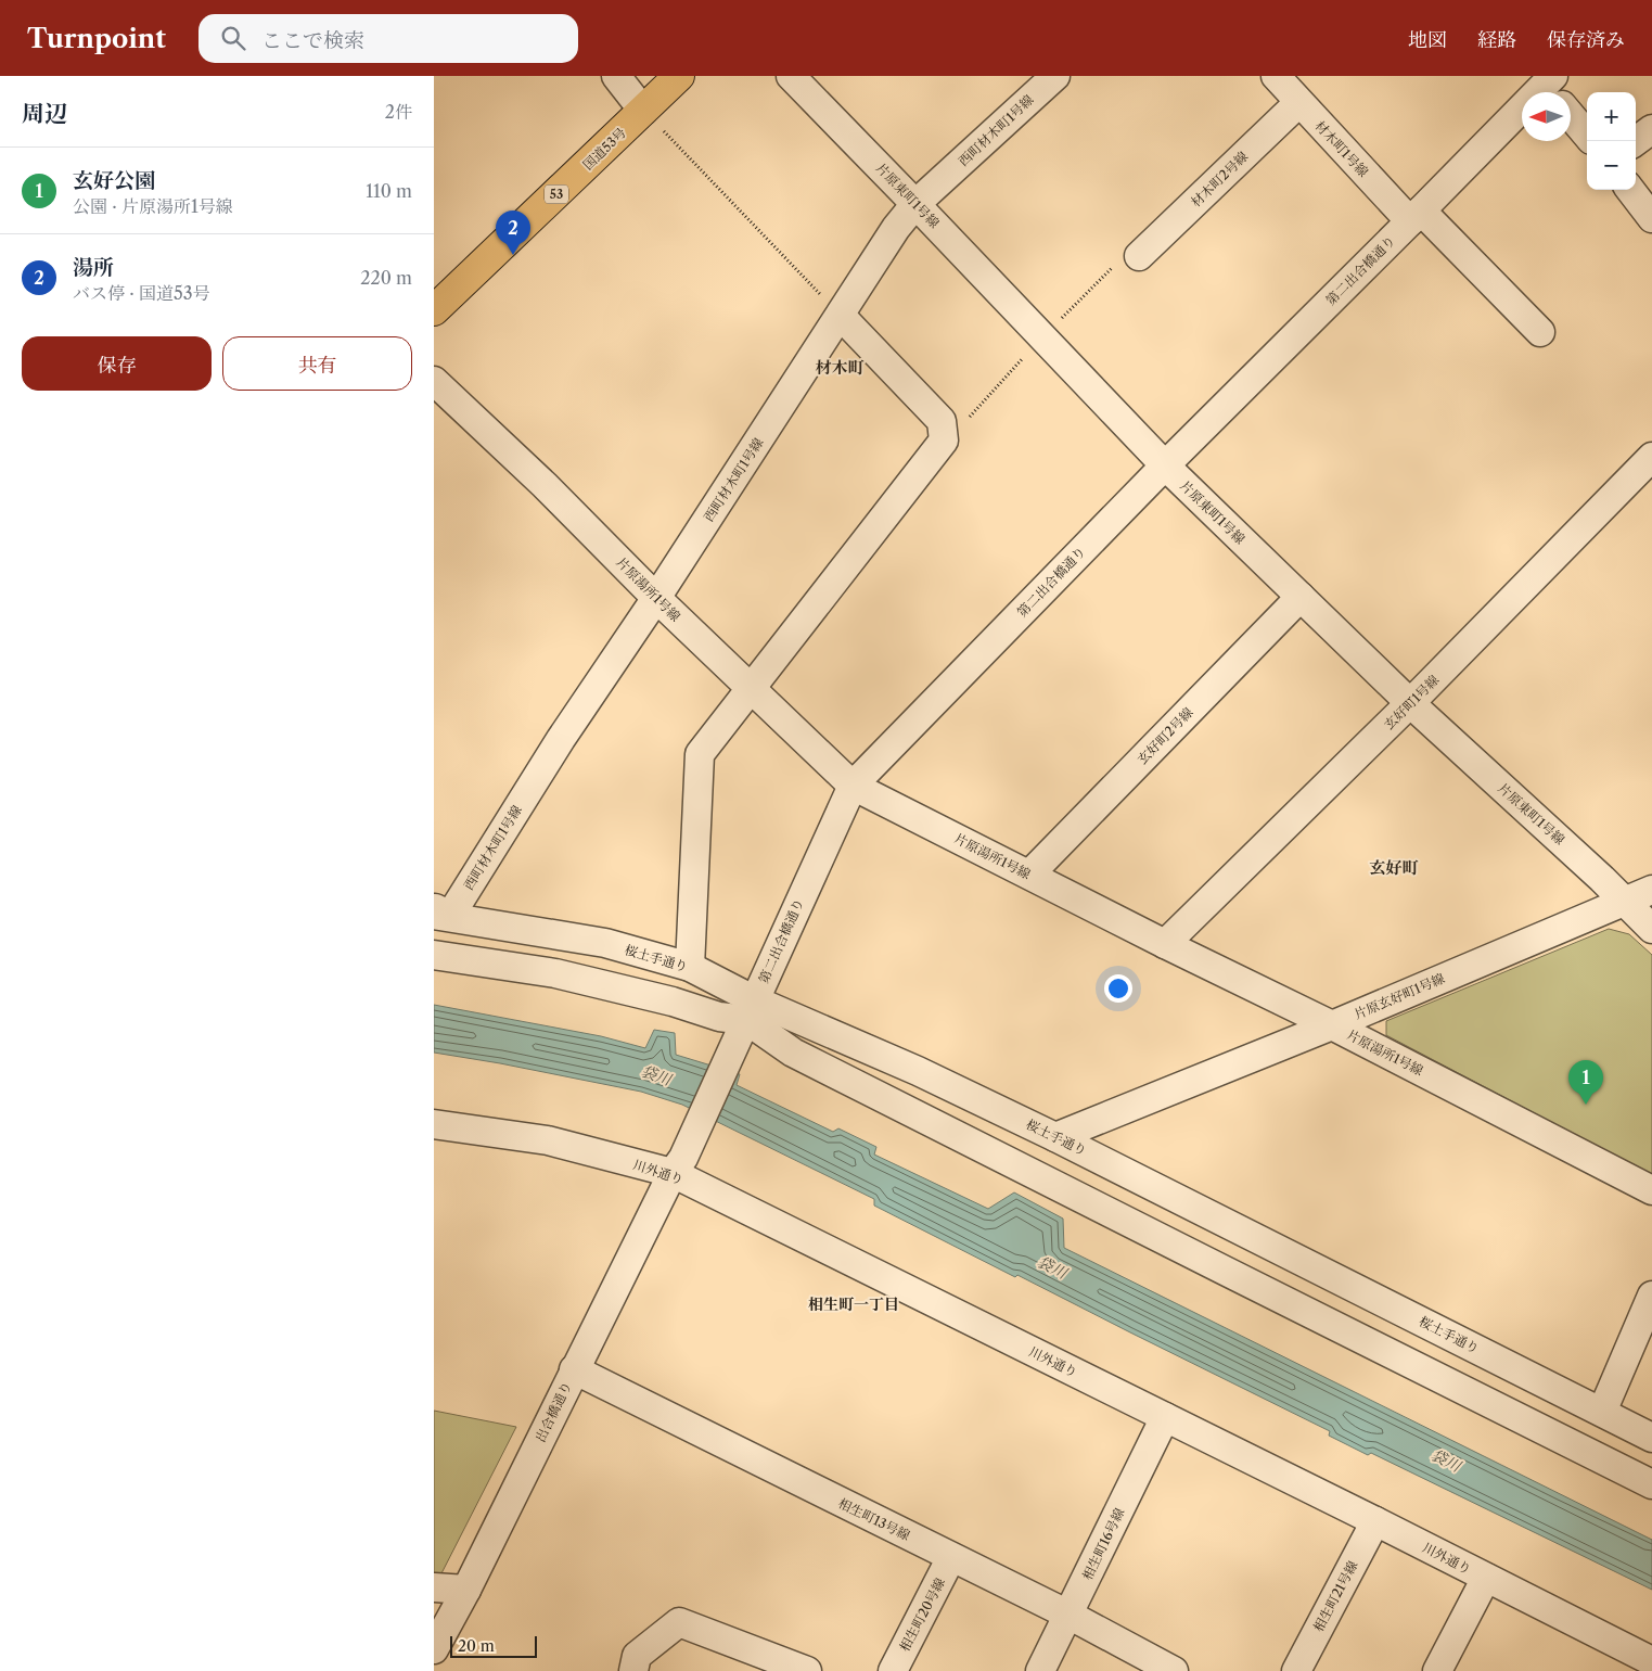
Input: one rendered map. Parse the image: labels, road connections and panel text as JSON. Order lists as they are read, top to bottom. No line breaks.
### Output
{"streets":{"highway":["国道53号","53"],"street":["西町材木町1号線","材木町1号線","材木町2号線","片原東町1号線","第二出合橋通り","片原湯所1号線","玄好町1号線","玄好町2号線","桜土手通り","片原玄好町1号線","川外通り","出合橋通り","相生町13号線","相生町16号線","相生町21号線","相生町20号線"]},"crossings":[["西町材木町1号線","片原東町1号線"],["西町材木町1号線","片原湯所1号線"],["西町材木町1号線","桜土手通り"],["材木町1号線","材木町2号線"],["材木町1号線","第二出合橋通り"],["片原東町1号線","第二出合橋通り"],["片原東町1号線","玄好町1号線"],["片原東町1号線","玄好町2号線"],["片原東町1号線","片原玄好町1号線"],["第二出合橋通り","片原湯所1号線"],["第二出合橋通り","桜土手通り"],["第二出合橋通り","川外通り"],["第二出合橋通り","出合橋通り"],["片原湯所1号線","玄好町1号線"],["片原湯所1号線","玄好町2号線"],["片原湯所1号線","片原玄好町1号線"],["桜土手通り","片原玄好町1号線"],["川外通り","出合橋通り"],["川外通り","相生町16号線"],["川外通り","相生町21号線"],["出合橋通り","相生町13号線"],["相生町13号線","相生町16号線"],["相生町13号線","相生町20号線"]],"districts":["材木町","玄好町","相生町一丁目"],"water":["袋川"],"scale_bar":"20 m","north":"left","page":{"header":"Turnpoint","search":"ここで検索","nav":["地図","経路","保存済み"],"heading":["周辺","2件"],"map_buttons":["+","−"],"list":[{"mark":"1","name":"玄好公園","note":"公園 · 片原湯所1号線","value":"110 m"},{"mark":"2","name":"湯所","note":"バス停 · 国道53号","value":"220 m"}],"pins":["2","1"],"buttons":["保存","共有"],"scale":"20 m"}}
